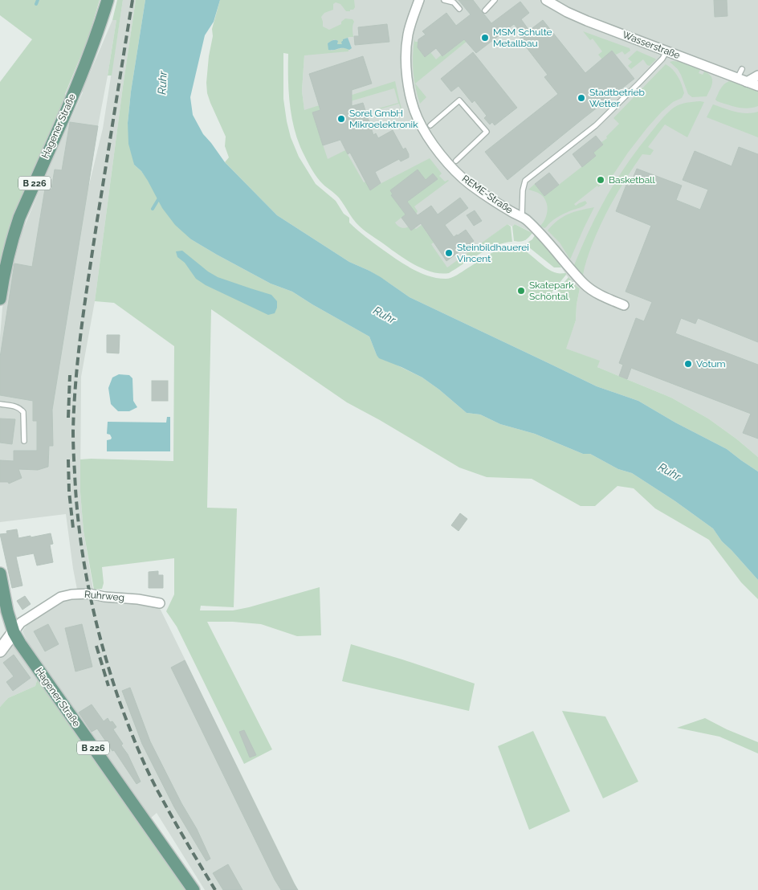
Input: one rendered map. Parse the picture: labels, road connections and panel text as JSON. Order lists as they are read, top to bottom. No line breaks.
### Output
{"streets":{"main road":["Hagener Straße","B 226"],"street":["Wasserstraße","REME-Straße","Ruhrweg"]},"crossings":[["Hagener Straße","Ruhrweg"]],"water":["Ruhr"],"places":["MSM Schulte Metallbau","Stadtbetrieb Wetter","Sorel GmbH Mikroelektronik","Basketball","Steinbildhauerei Vincent","Skatepark Schöntal","Votum"]}
